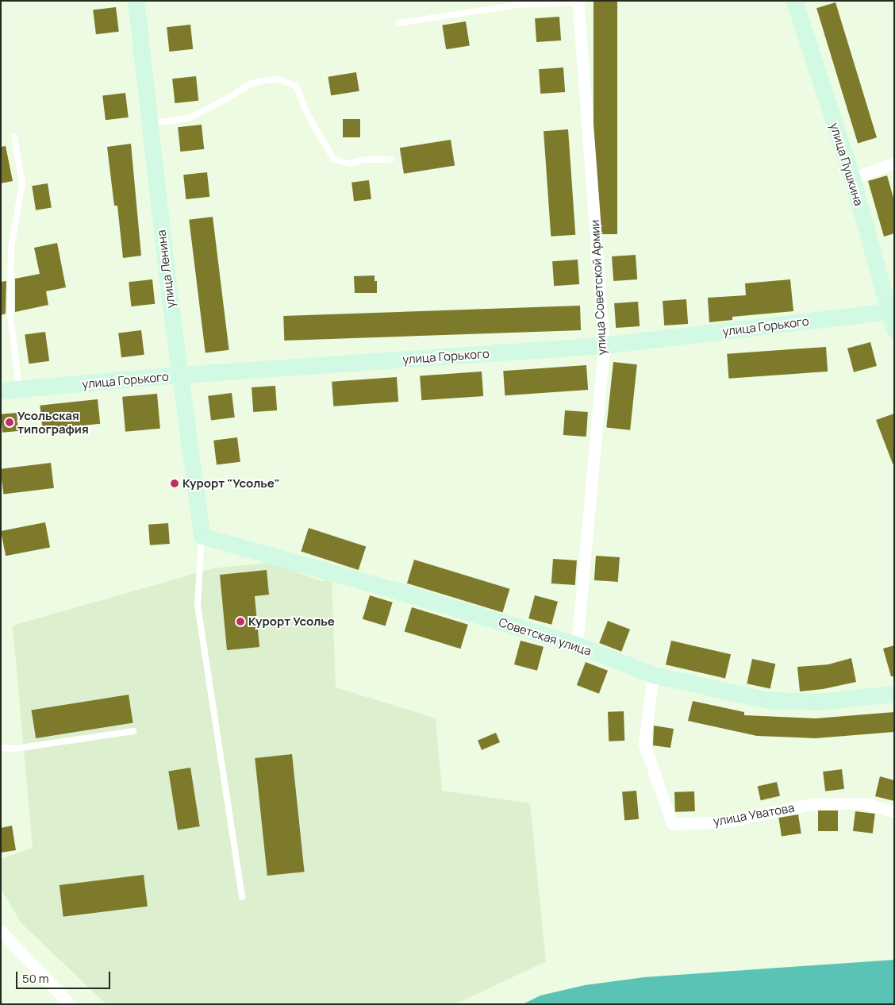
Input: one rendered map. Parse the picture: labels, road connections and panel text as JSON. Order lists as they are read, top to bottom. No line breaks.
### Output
{"streets":{"street":["улица Пушкина","улица Ленина","улица Советской Армии","улица Горького","Советская улица","улица Уватова"]},"crossings":[["улица Пушкина","улица Горького"],["улица Ленина","улица Горького"],["улица Ленина","Советская улица"],["улица Советской Армии","улица Горького"],["улица Советской Армии","Советская улица"],["Советская улица","улица Уватова"]],"places":["Усольская типография","Курорт \"Усолье\"","Курорт Усолье"],"scale_bar":"50 m"}
